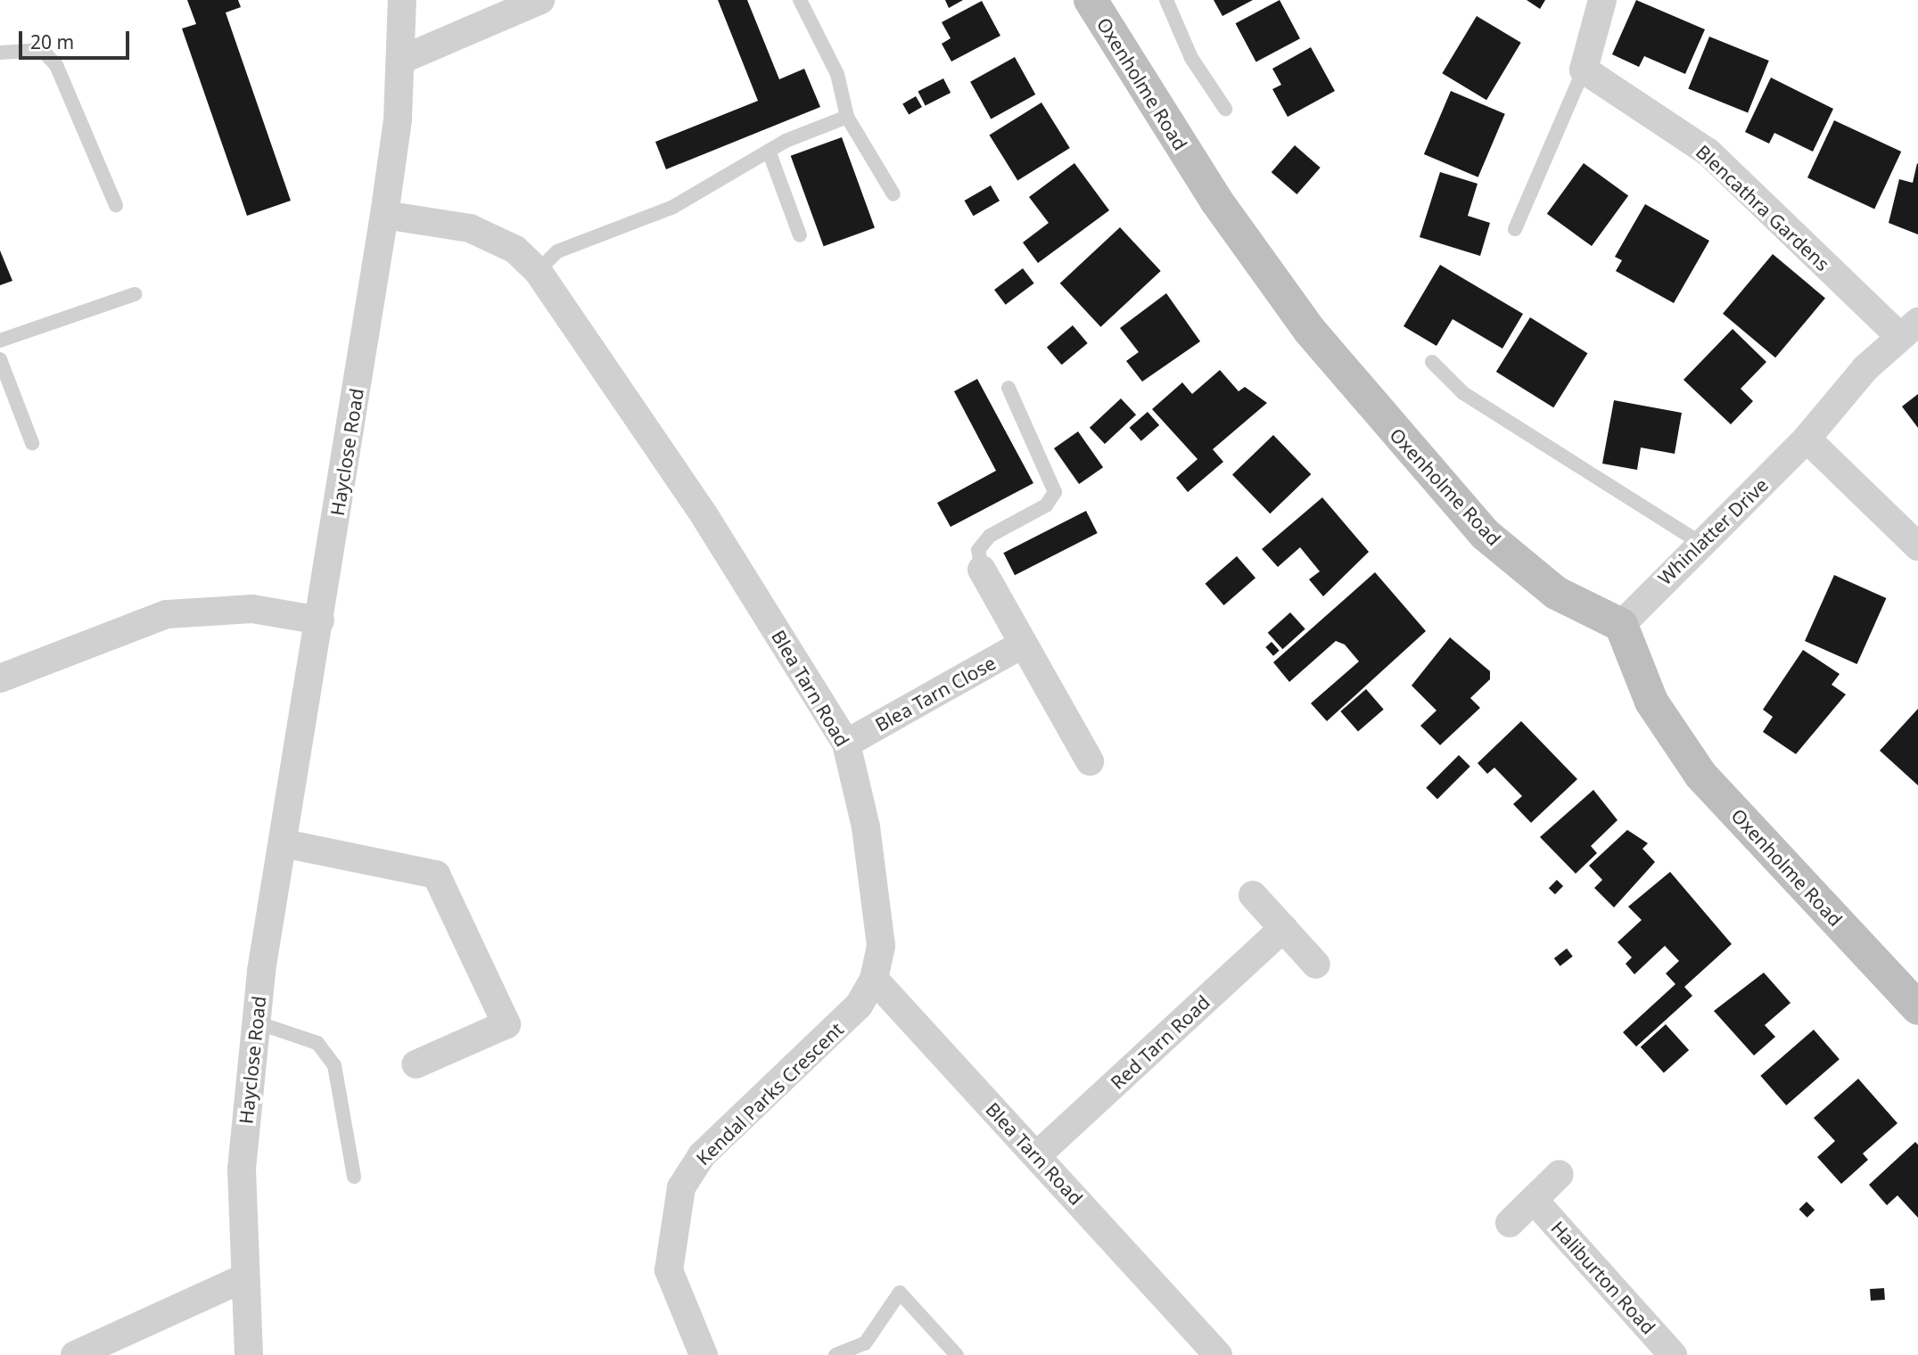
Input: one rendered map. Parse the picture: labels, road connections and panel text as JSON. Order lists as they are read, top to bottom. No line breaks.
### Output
{"streets":{"main road":["Oxenholme Road"],"street":["Blencathra Gardens","Hayclose Road","Whinlatter Drive","Blea Tarn Road","Blea Tarn Close","Red Tarn Road","Kendal Parks Crescent","Haliburton Road"]},"crossings":[["Oxenholme Road","Whinlatter Drive"],["Blencathra Gardens","Whinlatter Drive"],["Hayclose Road","Blea Tarn Road"],["Blea Tarn Road","Blea Tarn Close"],["Blea Tarn Road","Red Tarn Road"],["Blea Tarn Road","Kendal Parks Crescent"]],"scale_bar":"20 m"}
